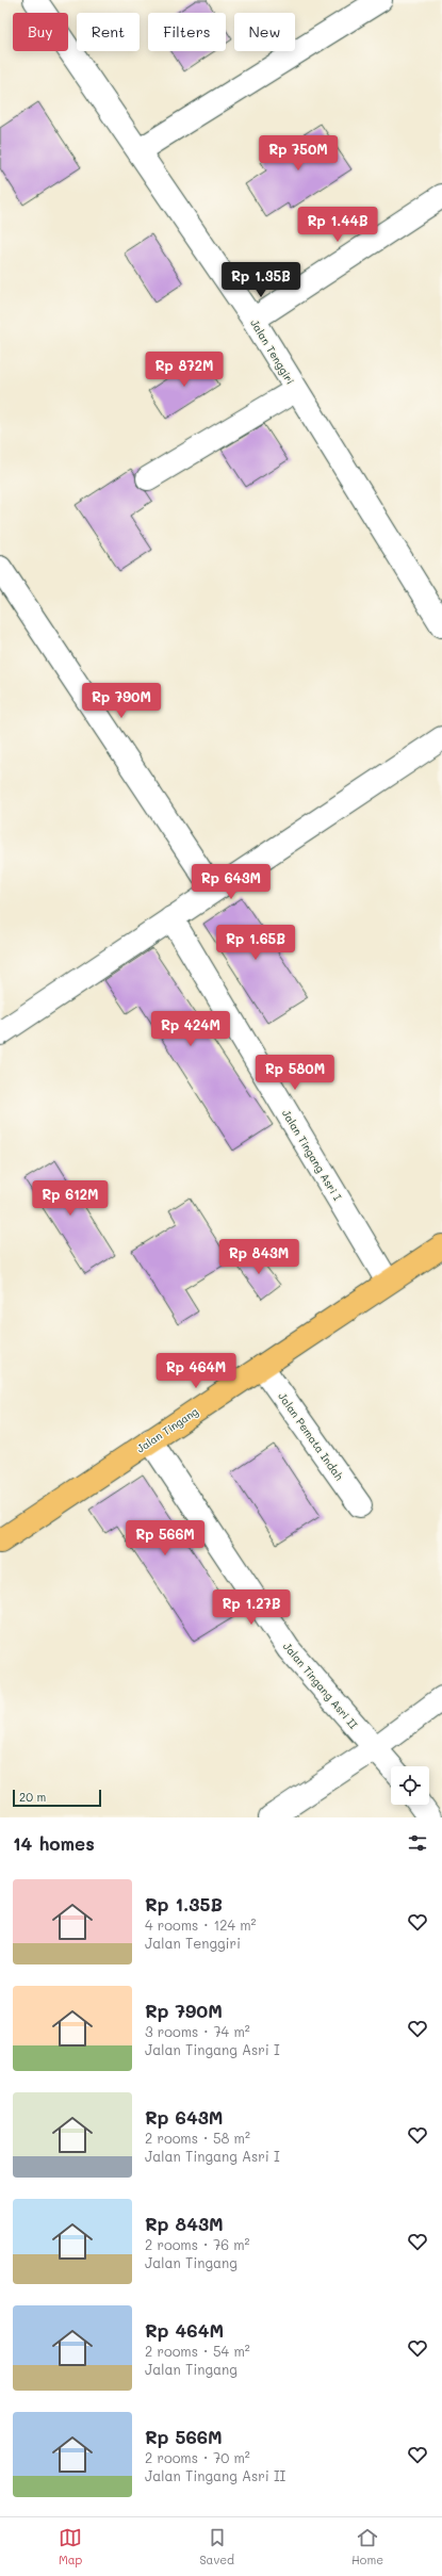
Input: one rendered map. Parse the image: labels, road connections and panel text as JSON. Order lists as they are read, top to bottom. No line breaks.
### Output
{"streets":{"main road":["Jalan Tingang"],"street":["Jalan Tenggiri","Jalan Tingang Asri I","Jalan Pemata Indah","Jalan Tingang Asri II"]},"crossings":[["Jalan Tingang Asri I","Jalan Tingang"],["Jalan Tingang","Jalan Pemata Indah"],["Jalan Tingang","Jalan Tingang Asri II"]],"scale_bar":"20 m","page":{"chip":["Buy","Rent","Filters","New"],"price":["Rp 750M","Rp 1.44B","Rp 1.35B","Rp 872M","Rp 790M","Rp 643M","Rp 1.65B","Rp 424M","Rp 580M","Rp 612M","Rp 843M","Rp 464M","Rp 566M","Rp 1.27B"],"scale":"20 m","heading":"14 homes","list":[{"name":"Rp 1.35B","note":"4 rooms · 124 m² · Jalan Tenggiri"},{"name":"Rp 790M","note":"3 rooms · 74 m² · Jalan Tingang Asri I"},{"name":"Rp 643M","note":"2 rooms · 58 m² · Jalan Tingang Asri I"},{"name":"Rp 843M","note":"2 rooms · 76 m² · Jalan Tingang"},{"name":"Rp 464M","note":"2 rooms · 54 m² · Jalan Tingang"},{"name":"Rp 566M","note":"2 rooms · 70 m² · Jalan Tingang Asri II"}],"tabs":["Map","Saved","Home"]}}
